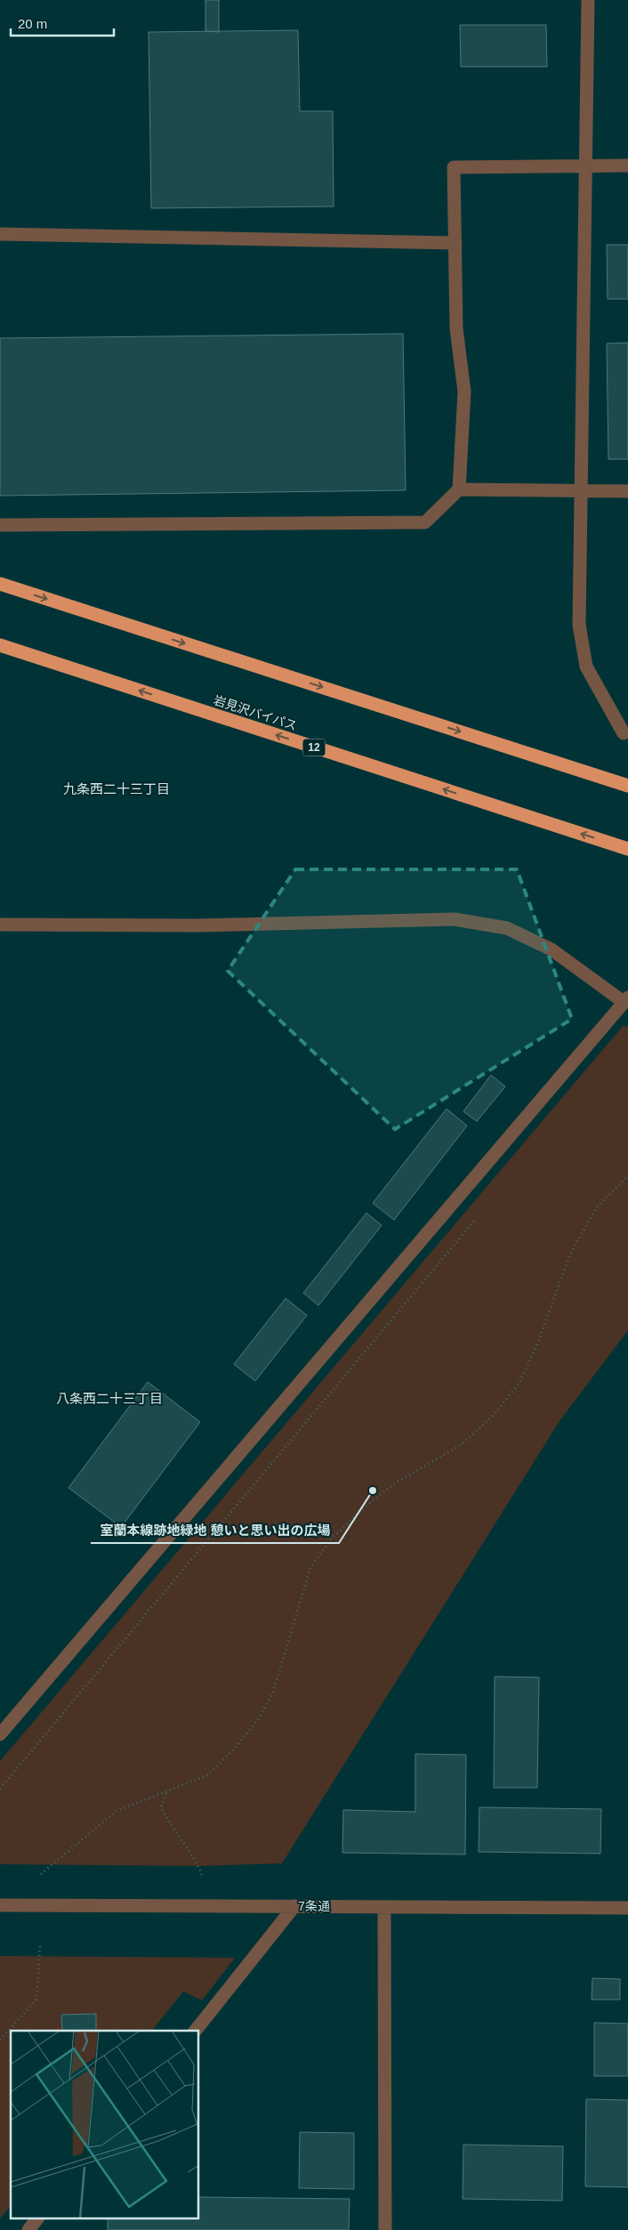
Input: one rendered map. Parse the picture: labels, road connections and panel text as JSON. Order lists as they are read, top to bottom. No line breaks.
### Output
{"streets":{"highway":["岩見沢バイパス","12"],"street":["7条通"]},"districts":["九条西二十三丁目","八条西二十三丁目"],"places":["室蘭本線跡地緑地 憩いと思い出の広場"],"scale_bar":"20 m"}
